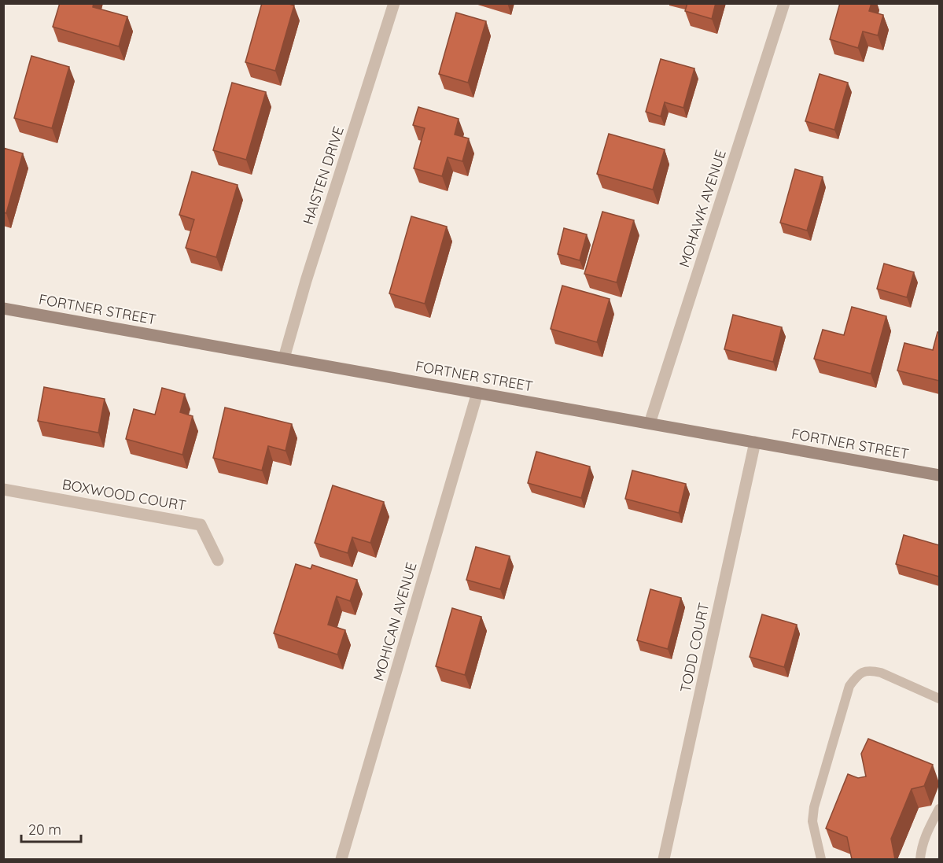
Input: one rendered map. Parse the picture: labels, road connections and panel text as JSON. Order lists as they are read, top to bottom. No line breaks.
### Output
{"streets":{"street":["HAISTEN DRIVE","MOHAWK AVENUE","FORTNER STREET","BOXWOOD COURT","MOHICAN AVENUE","TODD COURT"]},"crossings":[["HAISTEN DRIVE","FORTNER STREET"],["MOHAWK AVENUE","FORTNER STREET"],["FORTNER STREET","MOHICAN AVENUE"],["FORTNER STREET","TODD COURT"]],"scale_bar":"20 m"}
